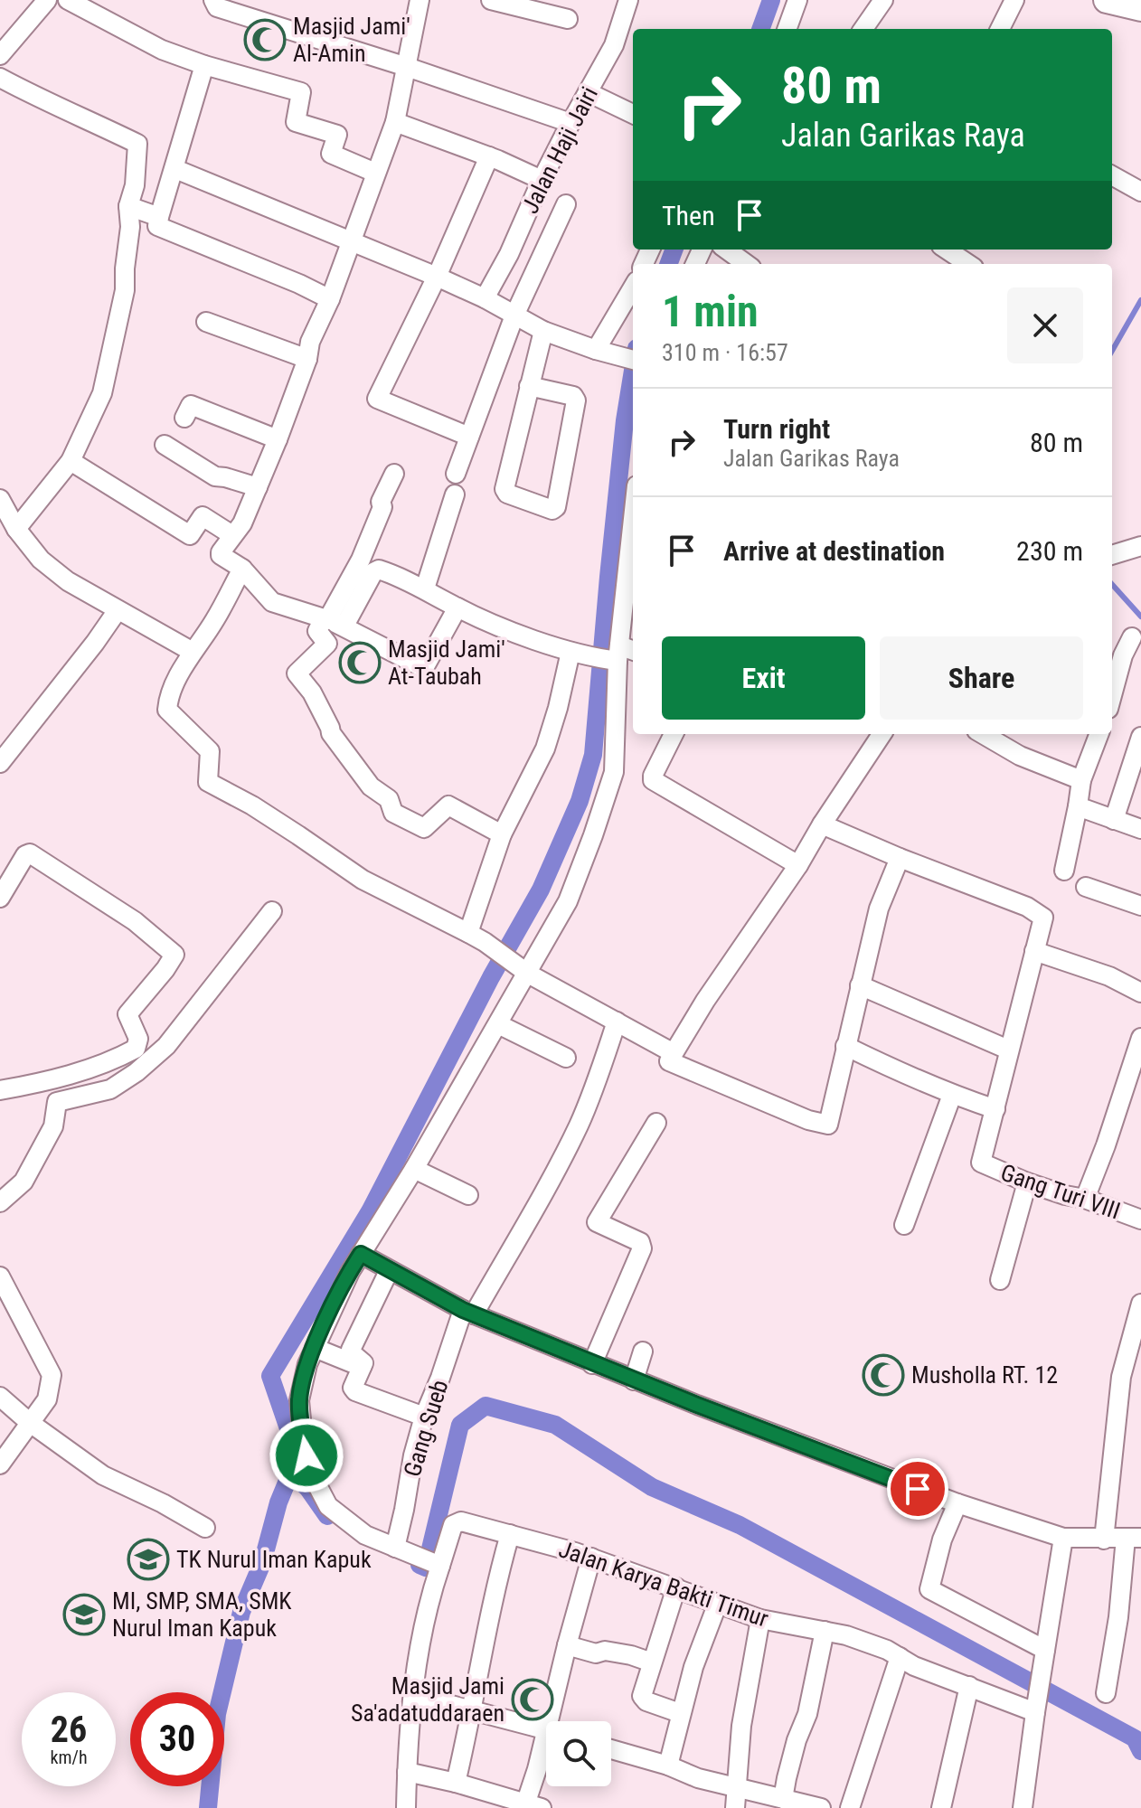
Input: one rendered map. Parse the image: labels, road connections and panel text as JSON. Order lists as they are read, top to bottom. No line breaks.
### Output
{"streets":{"street":["Jalan Haji Jairi","Gang Turi VIII","Gang Sueb","Jalan Karya Bakti Timur"]},"places":{"mosque":["Masjid Jami' Al-Amin","Masjid Jami' At-Taubah","Musholla RT. 12","Masjid Jami Sa'adatuddaraen"],"school or university":["TK Nurul Iman Kapuk","MI, SMP, SMA, SMK Nurul Iman Kapuk"]},"page":{"turn":["80 m","Jalan Garikas Raya"],"then":"Then","heading":["1 min","310 m · 16:57"],"list":[{"name":"Turn right","note":"Jalan Garikas Raya","value":"80 m"},{"name":"Arrive at destination","value":"230 m"}],"buttons":["Exit","Share"],"speed":"26 km/h","limit":"30"}}
